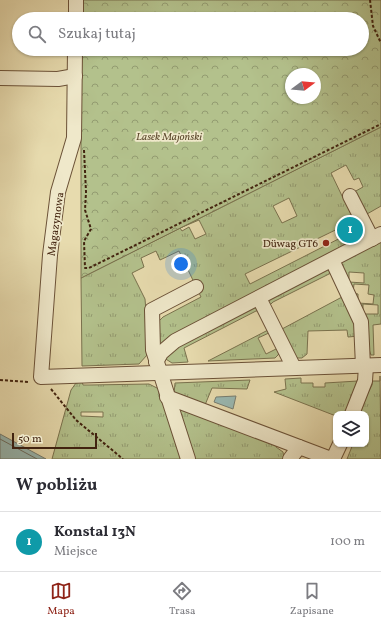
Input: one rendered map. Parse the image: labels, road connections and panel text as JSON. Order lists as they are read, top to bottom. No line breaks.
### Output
{"streets":{"lane":["Magazynowa"]},"parks":["Lasek Majoński"],"places":["Düwag GT6"],"scale_bar":"50 m","north":"right","page":{"search":"Szukaj tutaj","pins":"1","scale":"50 m","heading":"W pobliżu","list":[{"mark":"1","name":"Konstal 13N","note":"Miejsce","value":"100 m"}],"nav":["Mapa","Trasa","Zapisane"]}}
